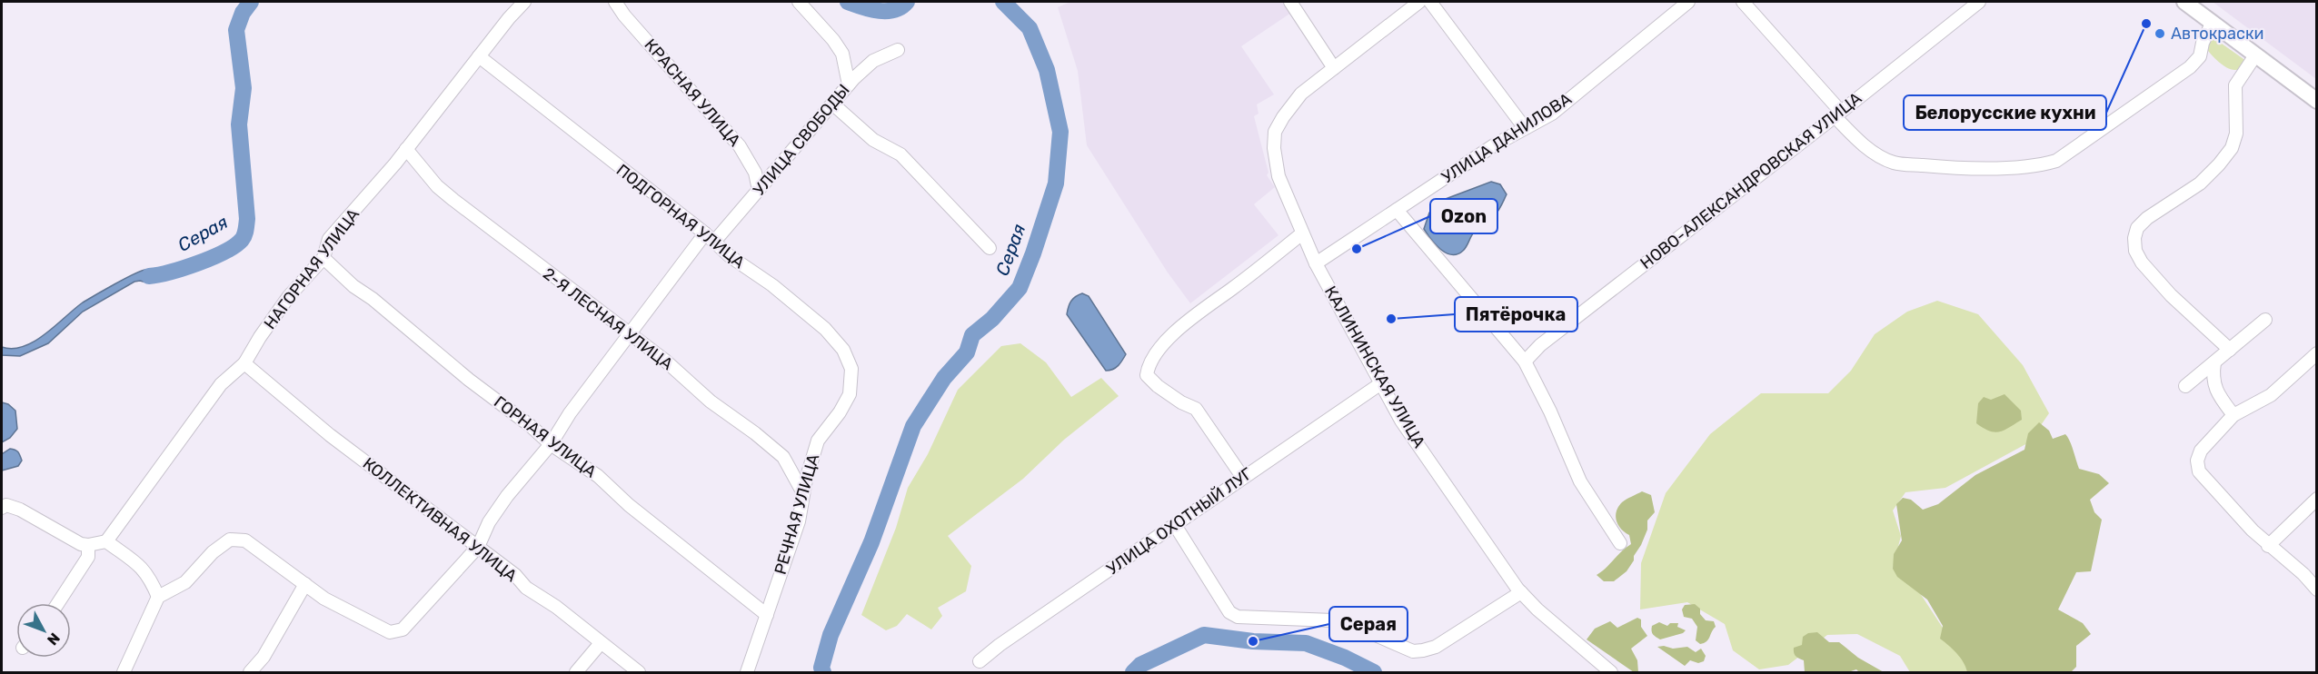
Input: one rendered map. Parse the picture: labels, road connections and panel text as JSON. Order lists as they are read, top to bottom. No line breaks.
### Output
{"streets":{"street":["КРАСНАЯ УЛИЦА","УЛИЦА ДАНИЛОВА","УЛИЦА СВОБОДЫ","НОВО-АЛЕКСАНДРОВСКАЯ УЛИЦА","ПОДГОРНАЯ УЛИЦА","НАГОРНАЯ УЛИЦА","2-Я ЛЕСНАЯ УЛИЦА","КАЛИНИНСКАЯ УЛИЦА","ГОРНАЯ УЛИЦА","РЕЧНАЯ УЛИЦА","КОЛЛЕКТИВНАЯ УЛИЦА","УЛИЦА ОХОТНЫЙ ЛУГ"]},"crossings":[["КРАСНАЯ УЛИЦА","УЛИЦА СВОБОДЫ"],["УЛИЦА ДАНИЛОВА","КАЛИНИНСКАЯ УЛИЦА"],["УЛИЦА СВОБОДЫ","ПОДГОРНАЯ УЛИЦА"],["УЛИЦА СВОБОДЫ","2-Я ЛЕСНАЯ УЛИЦА"],["УЛИЦА СВОБОДЫ","ГОРНАЯ УЛИЦА"],["УЛИЦА СВОБОДЫ","КОЛЛЕКТИВНАЯ УЛИЦА"],["ПОДГОРНАЯ УЛИЦА","НАГОРНАЯ УЛИЦА"],["ПОДГОРНАЯ УЛИЦА","РЕЧНАЯ УЛИЦА"],["НАГОРНАЯ УЛИЦА","2-Я ЛЕСНАЯ УЛИЦА"],["НАГОРНАЯ УЛИЦА","ГОРНАЯ УЛИЦА"],["НАГОРНАЯ УЛИЦА","КОЛЛЕКТИВНАЯ УЛИЦА"],["2-Я ЛЕСНАЯ УЛИЦА","РЕЧНАЯ УЛИЦА"],["КАЛИНИНСКАЯ УЛИЦА","УЛИЦА ОХОТНЫЙ ЛУГ"],["ГОРНАЯ УЛИЦА","РЕЧНАЯ УЛИЦА"]],"water":["Серая"],"places":["Белорусские кухни","Автокраски","Ozon","Пятёрочка","Серая"],"north":"bottom right"}
